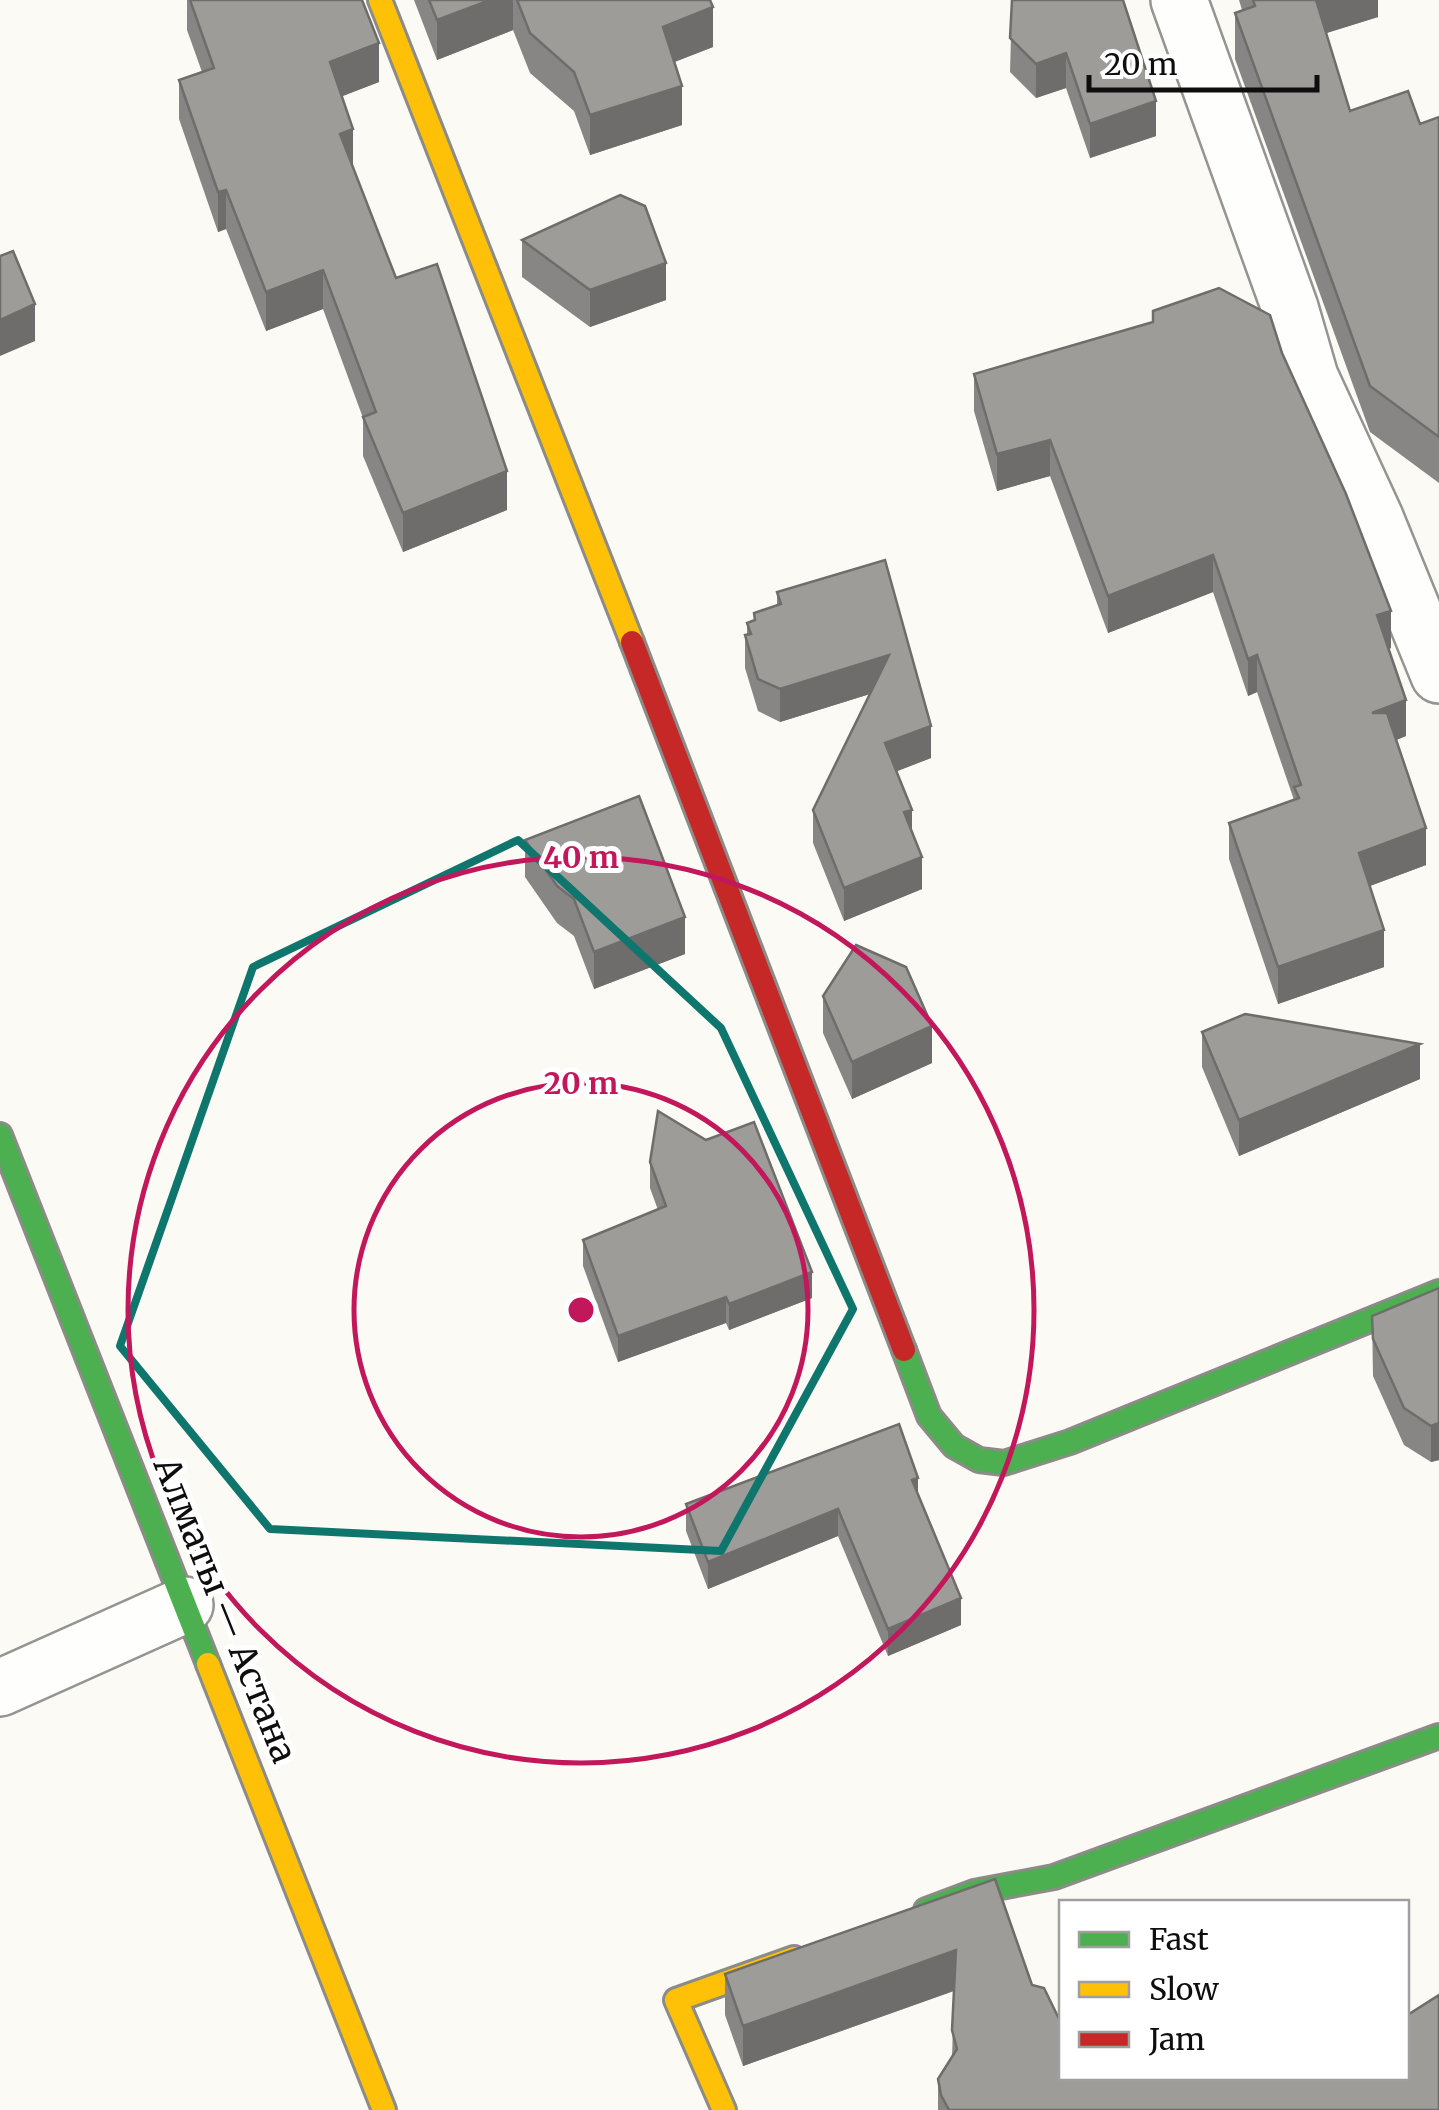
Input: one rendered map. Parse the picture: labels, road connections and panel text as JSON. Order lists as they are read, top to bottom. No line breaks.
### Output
{"streets":{"main road":["Алматы — Астана"]},"legend":["Fast","Slow","Jam"],"scale_bar":"20 m","rings":["40 m","20 m"]}
